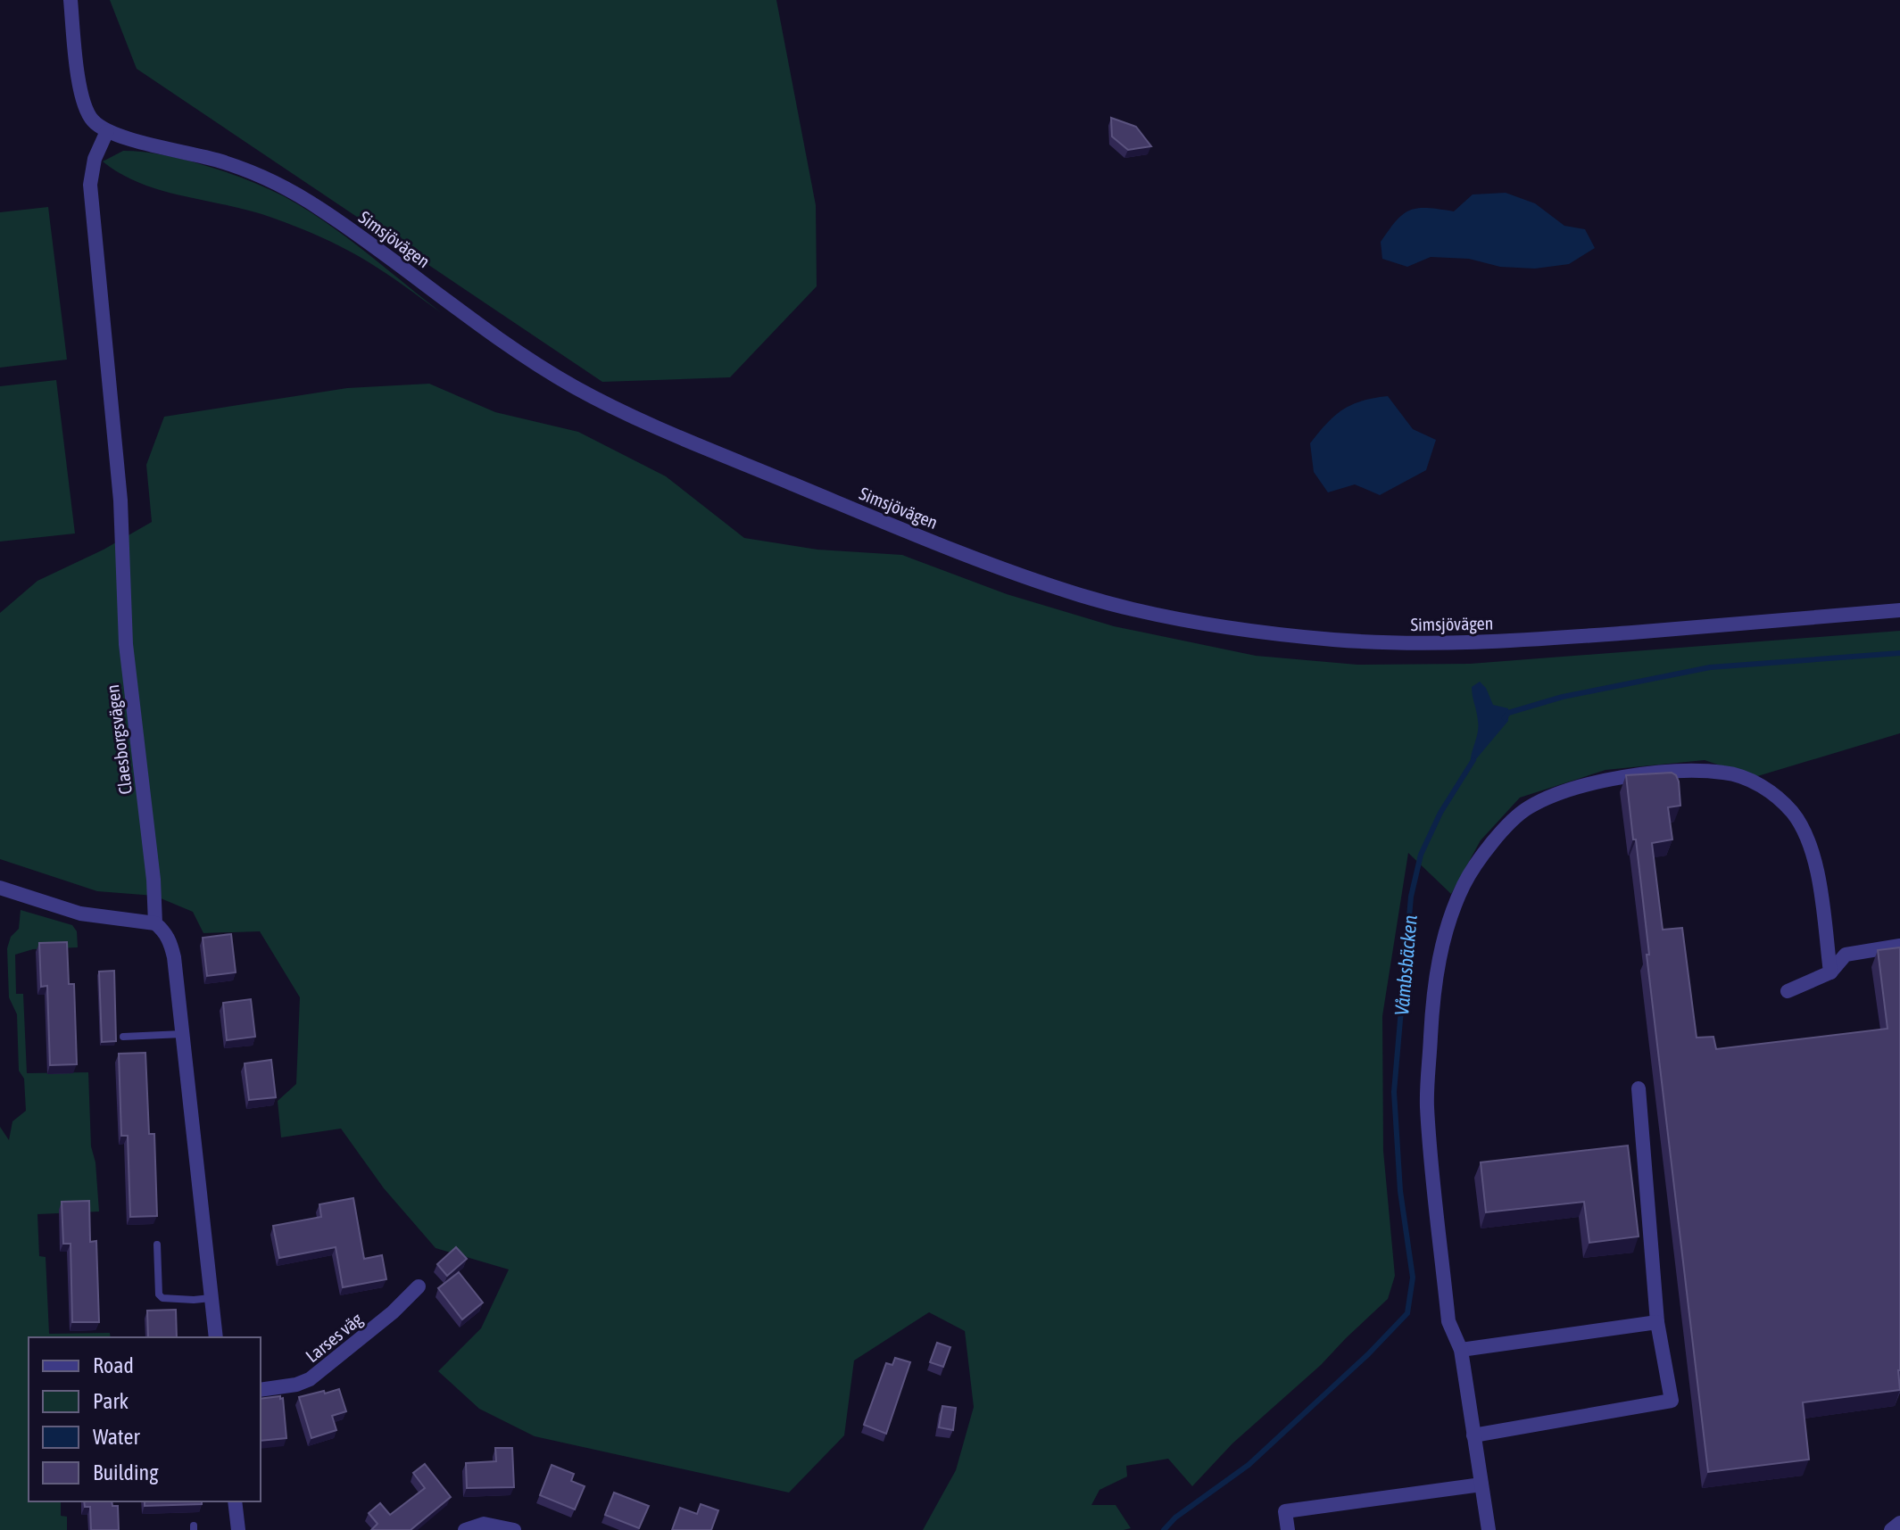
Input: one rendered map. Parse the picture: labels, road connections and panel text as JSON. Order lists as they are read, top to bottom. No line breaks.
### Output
{"streets":{"street":["Simsjövägen","Claesborgsvägen","Larses väg"]},"crossings":[["Simsjövägen","Claesborgsvägen"]],"water":["Våmbsbäcken"],"legend":["Road","Park","Water","Building"]}
